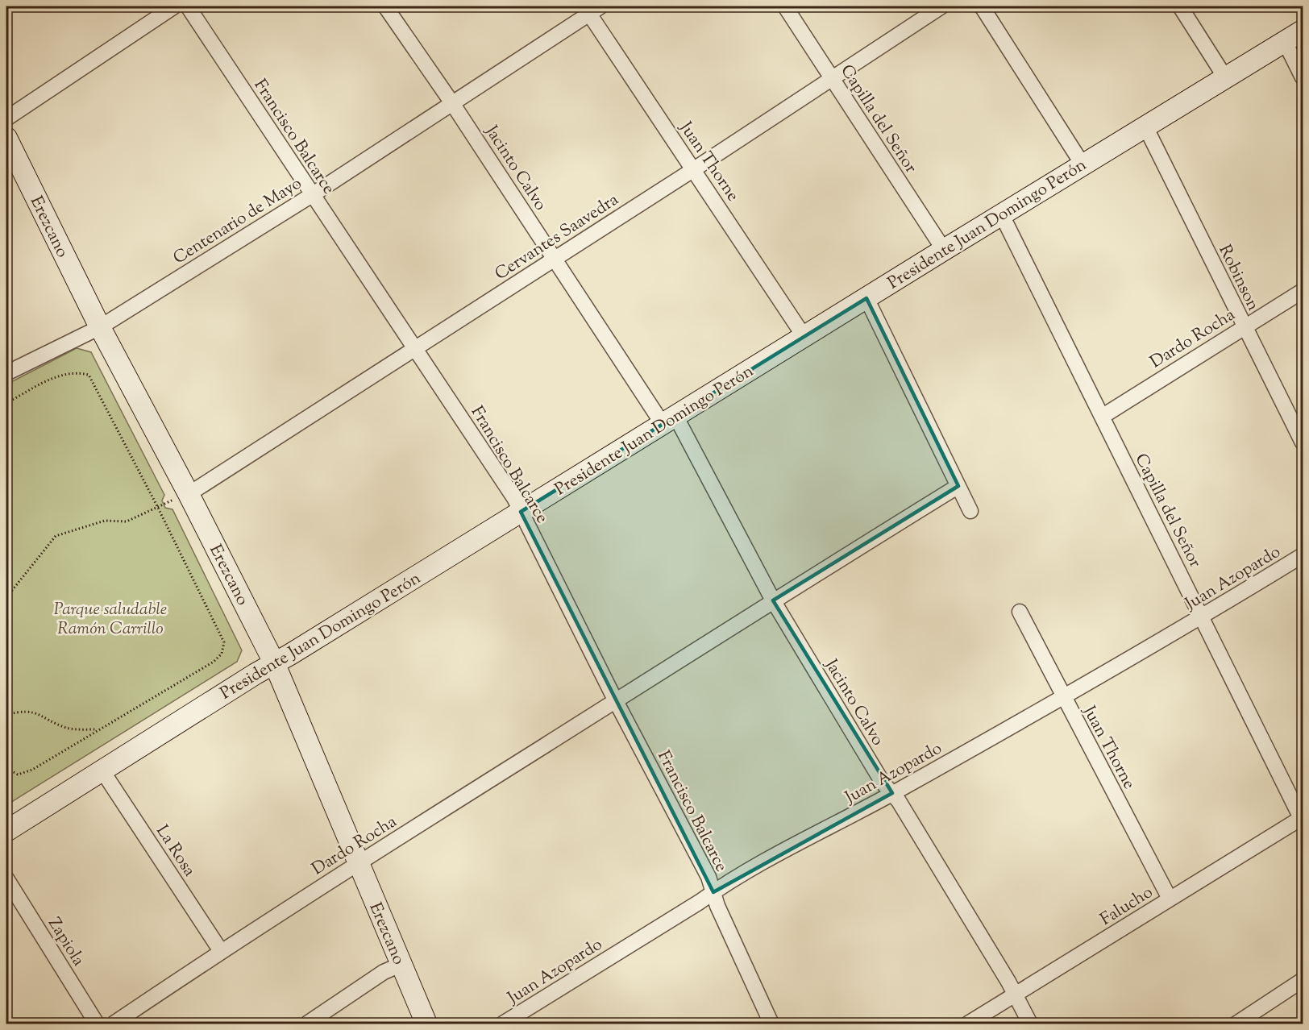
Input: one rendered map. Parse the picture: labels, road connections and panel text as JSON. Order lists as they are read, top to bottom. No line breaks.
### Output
{"streets":{"street":["Capilla del Señor","Francisco Balcarce","Juan Thorne","Jacinto Calvo","Centenario de Mayo","Presidente Juan Domingo Perón","Erezcano","Cervantes Saavedra","Robinson","Dardo Rocha","Juan Azopardo","La Rosa","Falucho","Zapiola"]},"crossings":[["Capilla del Señor","Presidente Juan Domingo Perón"],["Capilla del Señor","Cervantes Saavedra"],["Capilla del Señor","Dardo Rocha"],["Capilla del Señor","Juan Azopardo"],["Capilla del Señor","Falucho"],["Francisco Balcarce","Centenario de Mayo"],["Francisco Balcarce","Presidente Juan Domingo Perón"],["Francisco Balcarce","Cervantes Saavedra"],["Francisco Balcarce","Dardo Rocha"],["Francisco Balcarce","Juan Azopardo"],["Juan Thorne","Centenario de Mayo"],["Juan Thorne","Presidente Juan Domingo Perón"],["Juan Thorne","Cervantes Saavedra"],["Juan Thorne","Juan Azopardo"],["Juan Thorne","Falucho"],["Jacinto Calvo","Centenario de Mayo"],["Jacinto Calvo","Presidente Juan Domingo Perón"],["Jacinto Calvo","Cervantes Saavedra"],["Jacinto Calvo","Dardo Rocha"],["Jacinto Calvo","Juan Azopardo"],["Jacinto Calvo","Falucho"],["Centenario de Mayo","Erezcano"],["Presidente Juan Domingo Perón","Erezcano"],["Presidente Juan Domingo Perón","Robinson"],["Presidente Juan Domingo Perón","La Rosa"],["Erezcano","Cervantes Saavedra"],["Erezcano","Dardo Rocha"],["Robinson","Dardo Rocha"],["Dardo Rocha","La Rosa"]],"parks":["Parque saludable Ramón Carrillo"]}
